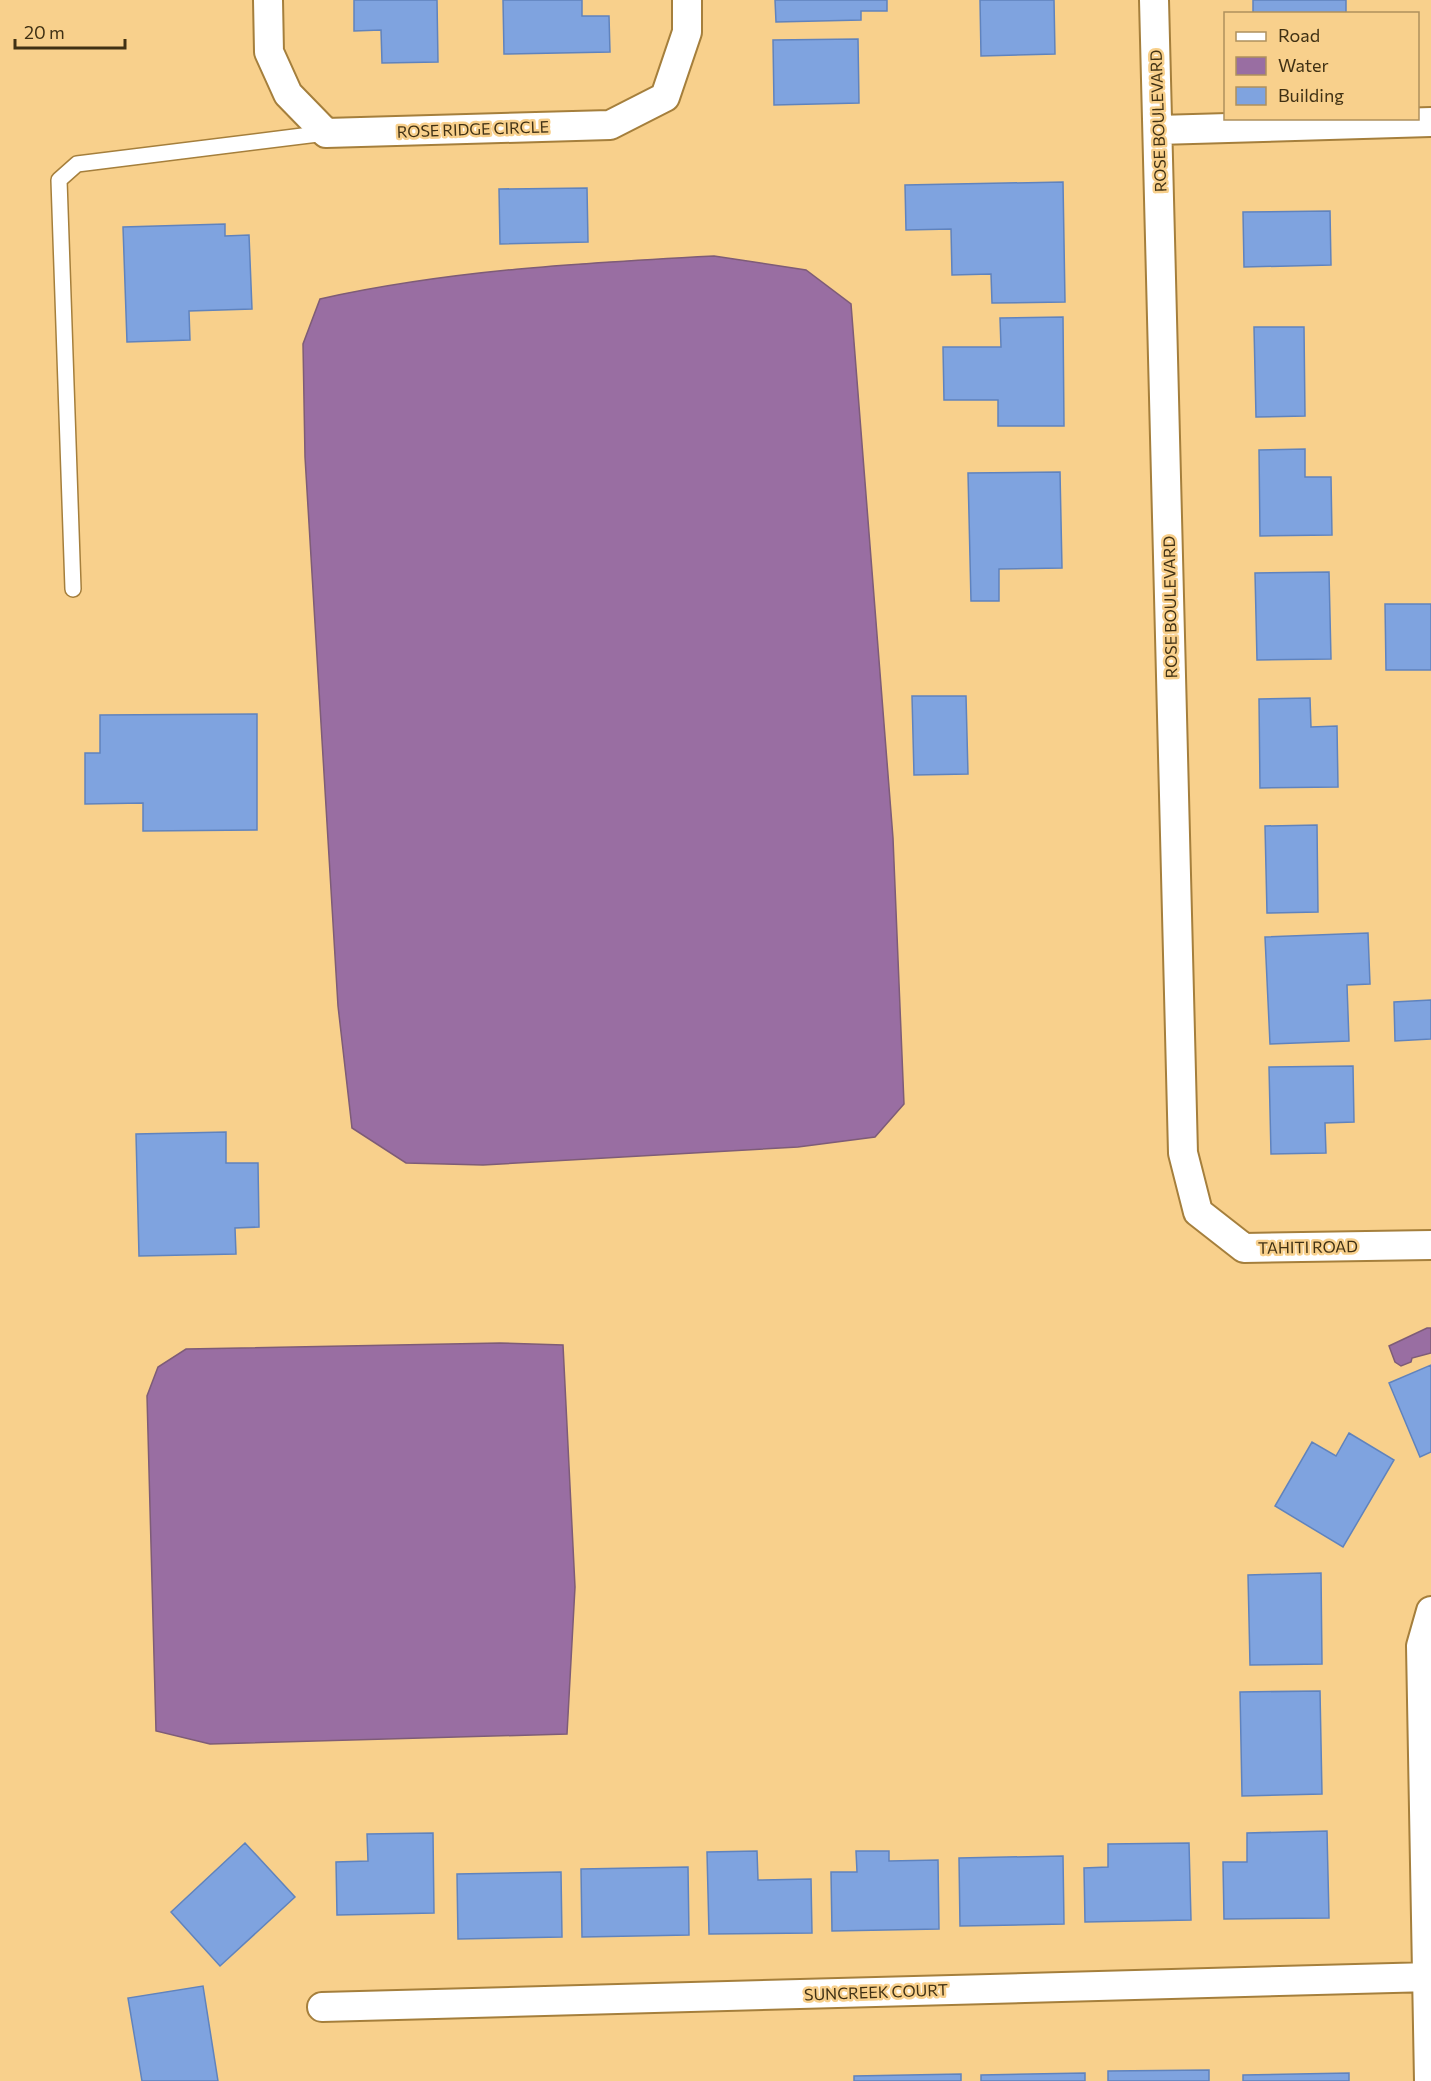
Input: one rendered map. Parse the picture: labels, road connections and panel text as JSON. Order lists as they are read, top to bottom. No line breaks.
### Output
{"streets":{"street":["ROSE BOULEVARD","ROSE RIDGE CIRCLE","TAHITI ROAD","SUNCREEK COURT"]},"crossings":[["ROSE BOULEVARD","TAHITI ROAD"]],"legend":["Road","Water","Building"],"scale_bar":"20 m"}
